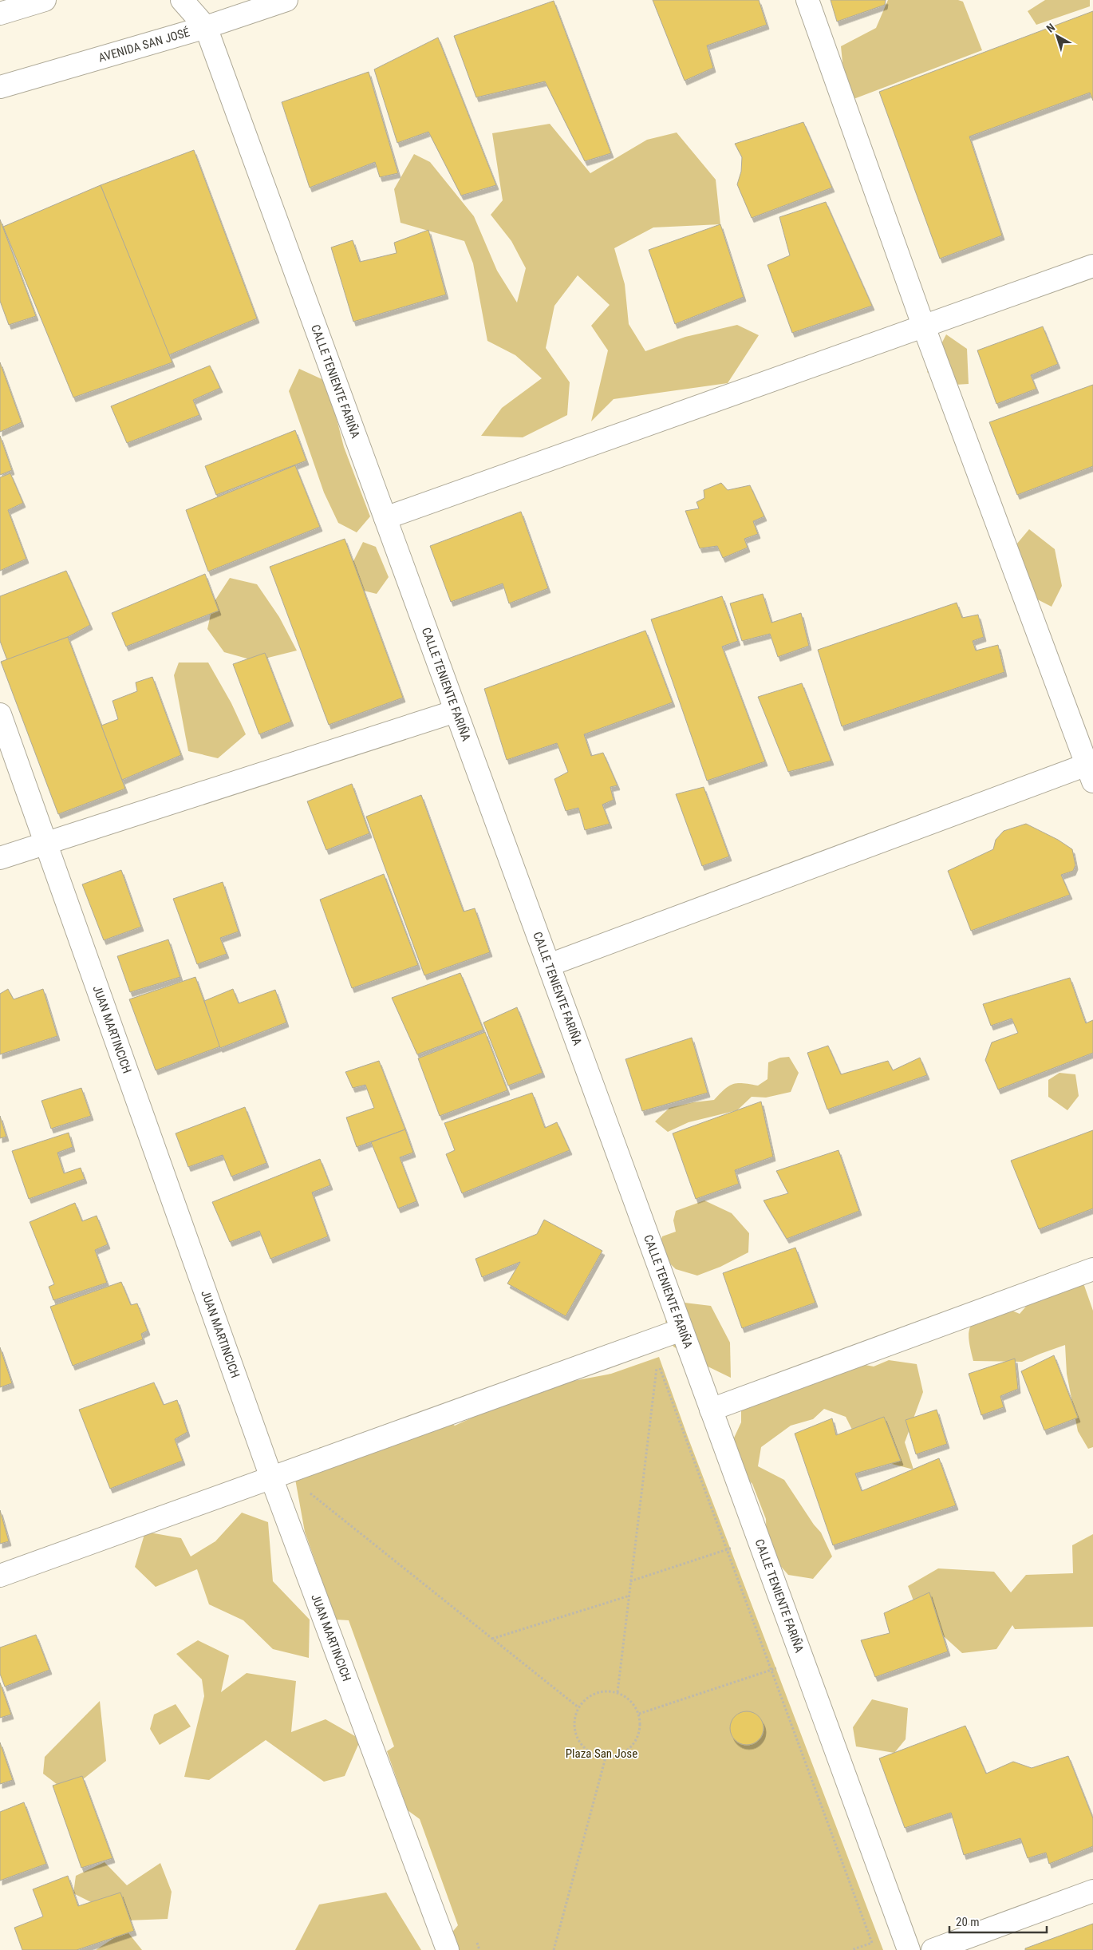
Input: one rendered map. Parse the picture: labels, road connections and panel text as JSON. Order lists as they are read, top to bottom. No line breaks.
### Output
{"streets":{"street":["AVENIDA SAN JOSÉ","CALLE TENIENTE FARIÑA","JUAN MARTINCICH"]},"crossings":[["AVENIDA SAN JOSÉ","CALLE TENIENTE FARIÑA"]],"parks":["Plaza San Jose"],"scale_bar":"20 m","north":"top left"}
